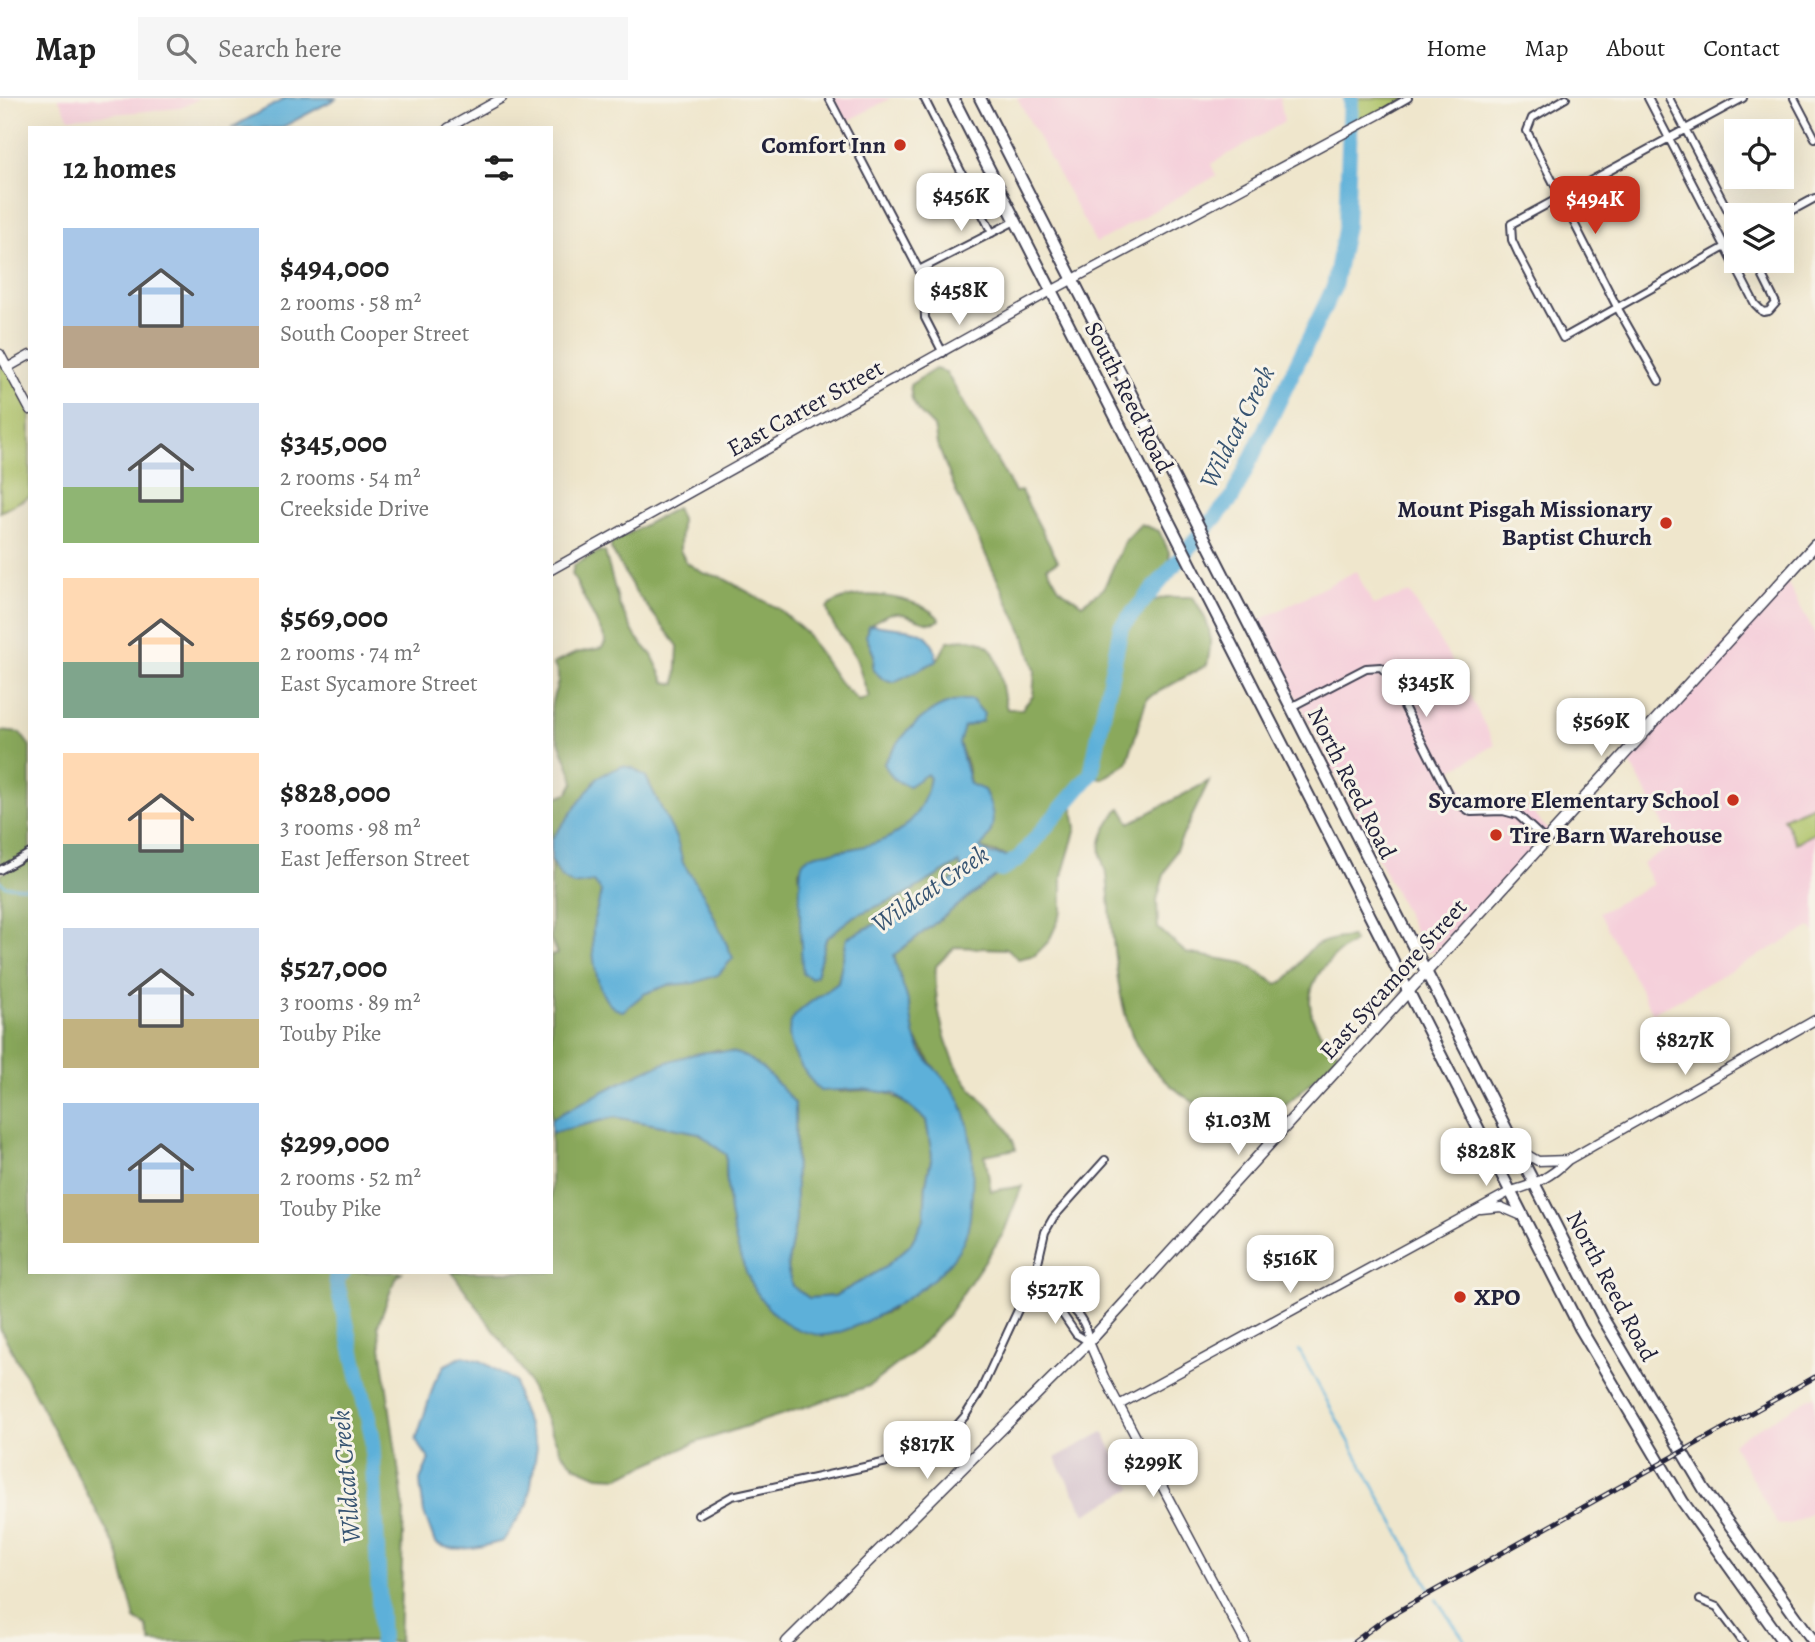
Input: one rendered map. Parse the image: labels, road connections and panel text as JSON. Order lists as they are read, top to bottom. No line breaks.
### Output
{"streets":{"main road":["South Reed Road","North Reed Road","East Sycamore Street"],"street":["East Carter Street"]},"crossings":[["South Reed Road","East Carter Street"],["South Reed Road","North Reed Road"],["North Reed Road","East Sycamore Street"]],"water":["Wildcat Creek"],"places":["Comfort Inn","Mount Pisgah Missionary Baptist Church","Sycamore Elementary School","Tire Barn Warehouse","XPO"],"page":{"header":"Map","search":"Search here","nav":["Home","Map","About","Contact"],"heading":"12 homes","price":["$456K","$494K","$458K","$345K","$569K","$827K","$1.03M","$828K","$516K","$527K","$817K","$299K"],"list":[{"name":"$494,000","note":"2 rooms · 58 m² · South Cooper Street"},{"name":"$345,000","note":"2 rooms · 54 m² · Creekside Drive"},{"name":"$569,000","note":"2 rooms · 74 m² · East Sycamore Street"},{"name":"$828,000","note":"3 rooms · 98 m² · East Jefferson Street"},{"name":"$527,000","note":"3 rooms · 89 m² · Touby Pike"},{"name":"$299,000","note":"2 rooms · 52 m² · Touby Pike"}]}}
